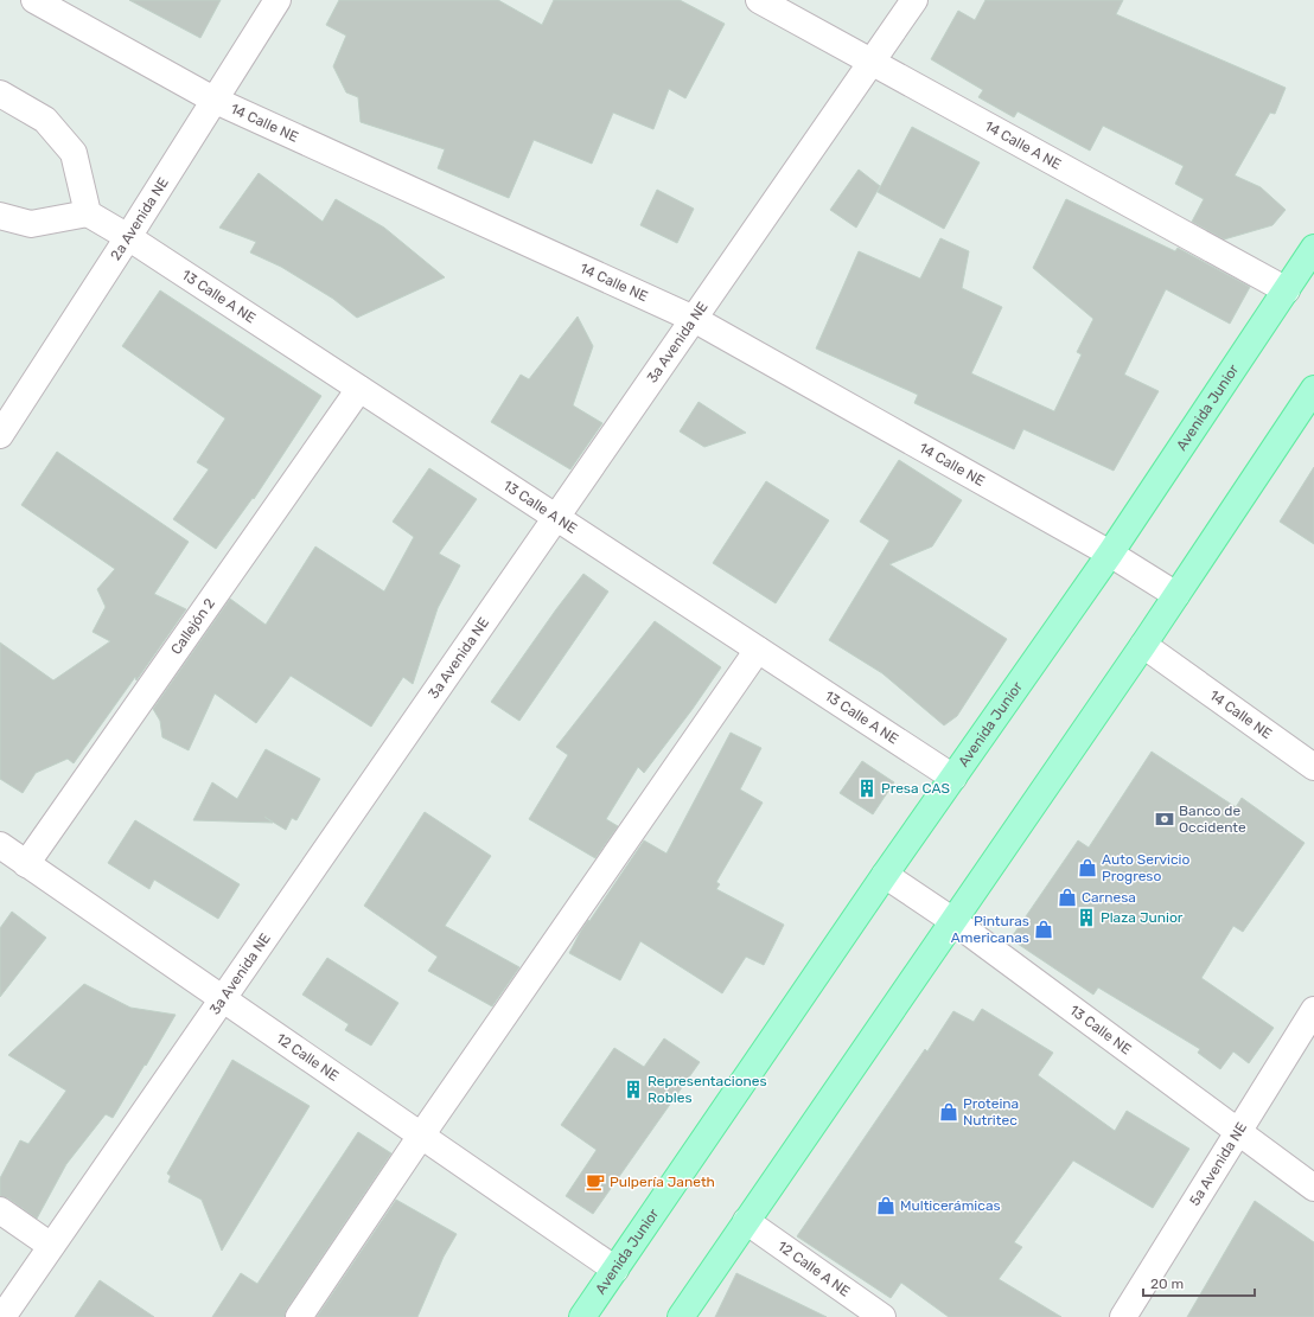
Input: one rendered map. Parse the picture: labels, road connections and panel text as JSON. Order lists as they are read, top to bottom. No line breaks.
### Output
{"streets":{"main road":["Avenida Junior"],"street":["14 Calle NE","14 Calle A NE","2a Avenida NE","13 Calle A NE","3a Avenida NE","Callejón 2","13 Calle NE","12 Calle NE","5a Avenida NE","12 Calle A NE"]},"crossings":[["14 Calle NE","2a Avenida NE"],["14 Calle NE","3a Avenida NE"],["14 Calle NE","Avenida Junior"],["14 Calle A NE","3a Avenida NE"],["14 Calle A NE","Avenida Junior"],["2a Avenida NE","13 Calle A NE"],["13 Calle A NE","3a Avenida NE"],["13 Calle A NE","Avenida Junior"],["13 Calle A NE","Callejón 2"],["3a Avenida NE","12 Calle NE"],["Avenida Junior","13 Calle NE"],["Avenida Junior","12 Calle NE"],["Callejón 2","12 Calle NE"],["13 Calle NE","5a Avenida NE"]],"places":{"building":["Presa CAS","Plaza Junior","Representaciones Robles"],"bank":["Banco de Occidente"],"shop":["Auto Servicio Progreso","Carnesa","Pinturas Americanas","Proteina Nutritec","Multicerámicas"],"cafe":["Pulpería Janeth"]},"scale_bar":"20 m"}
